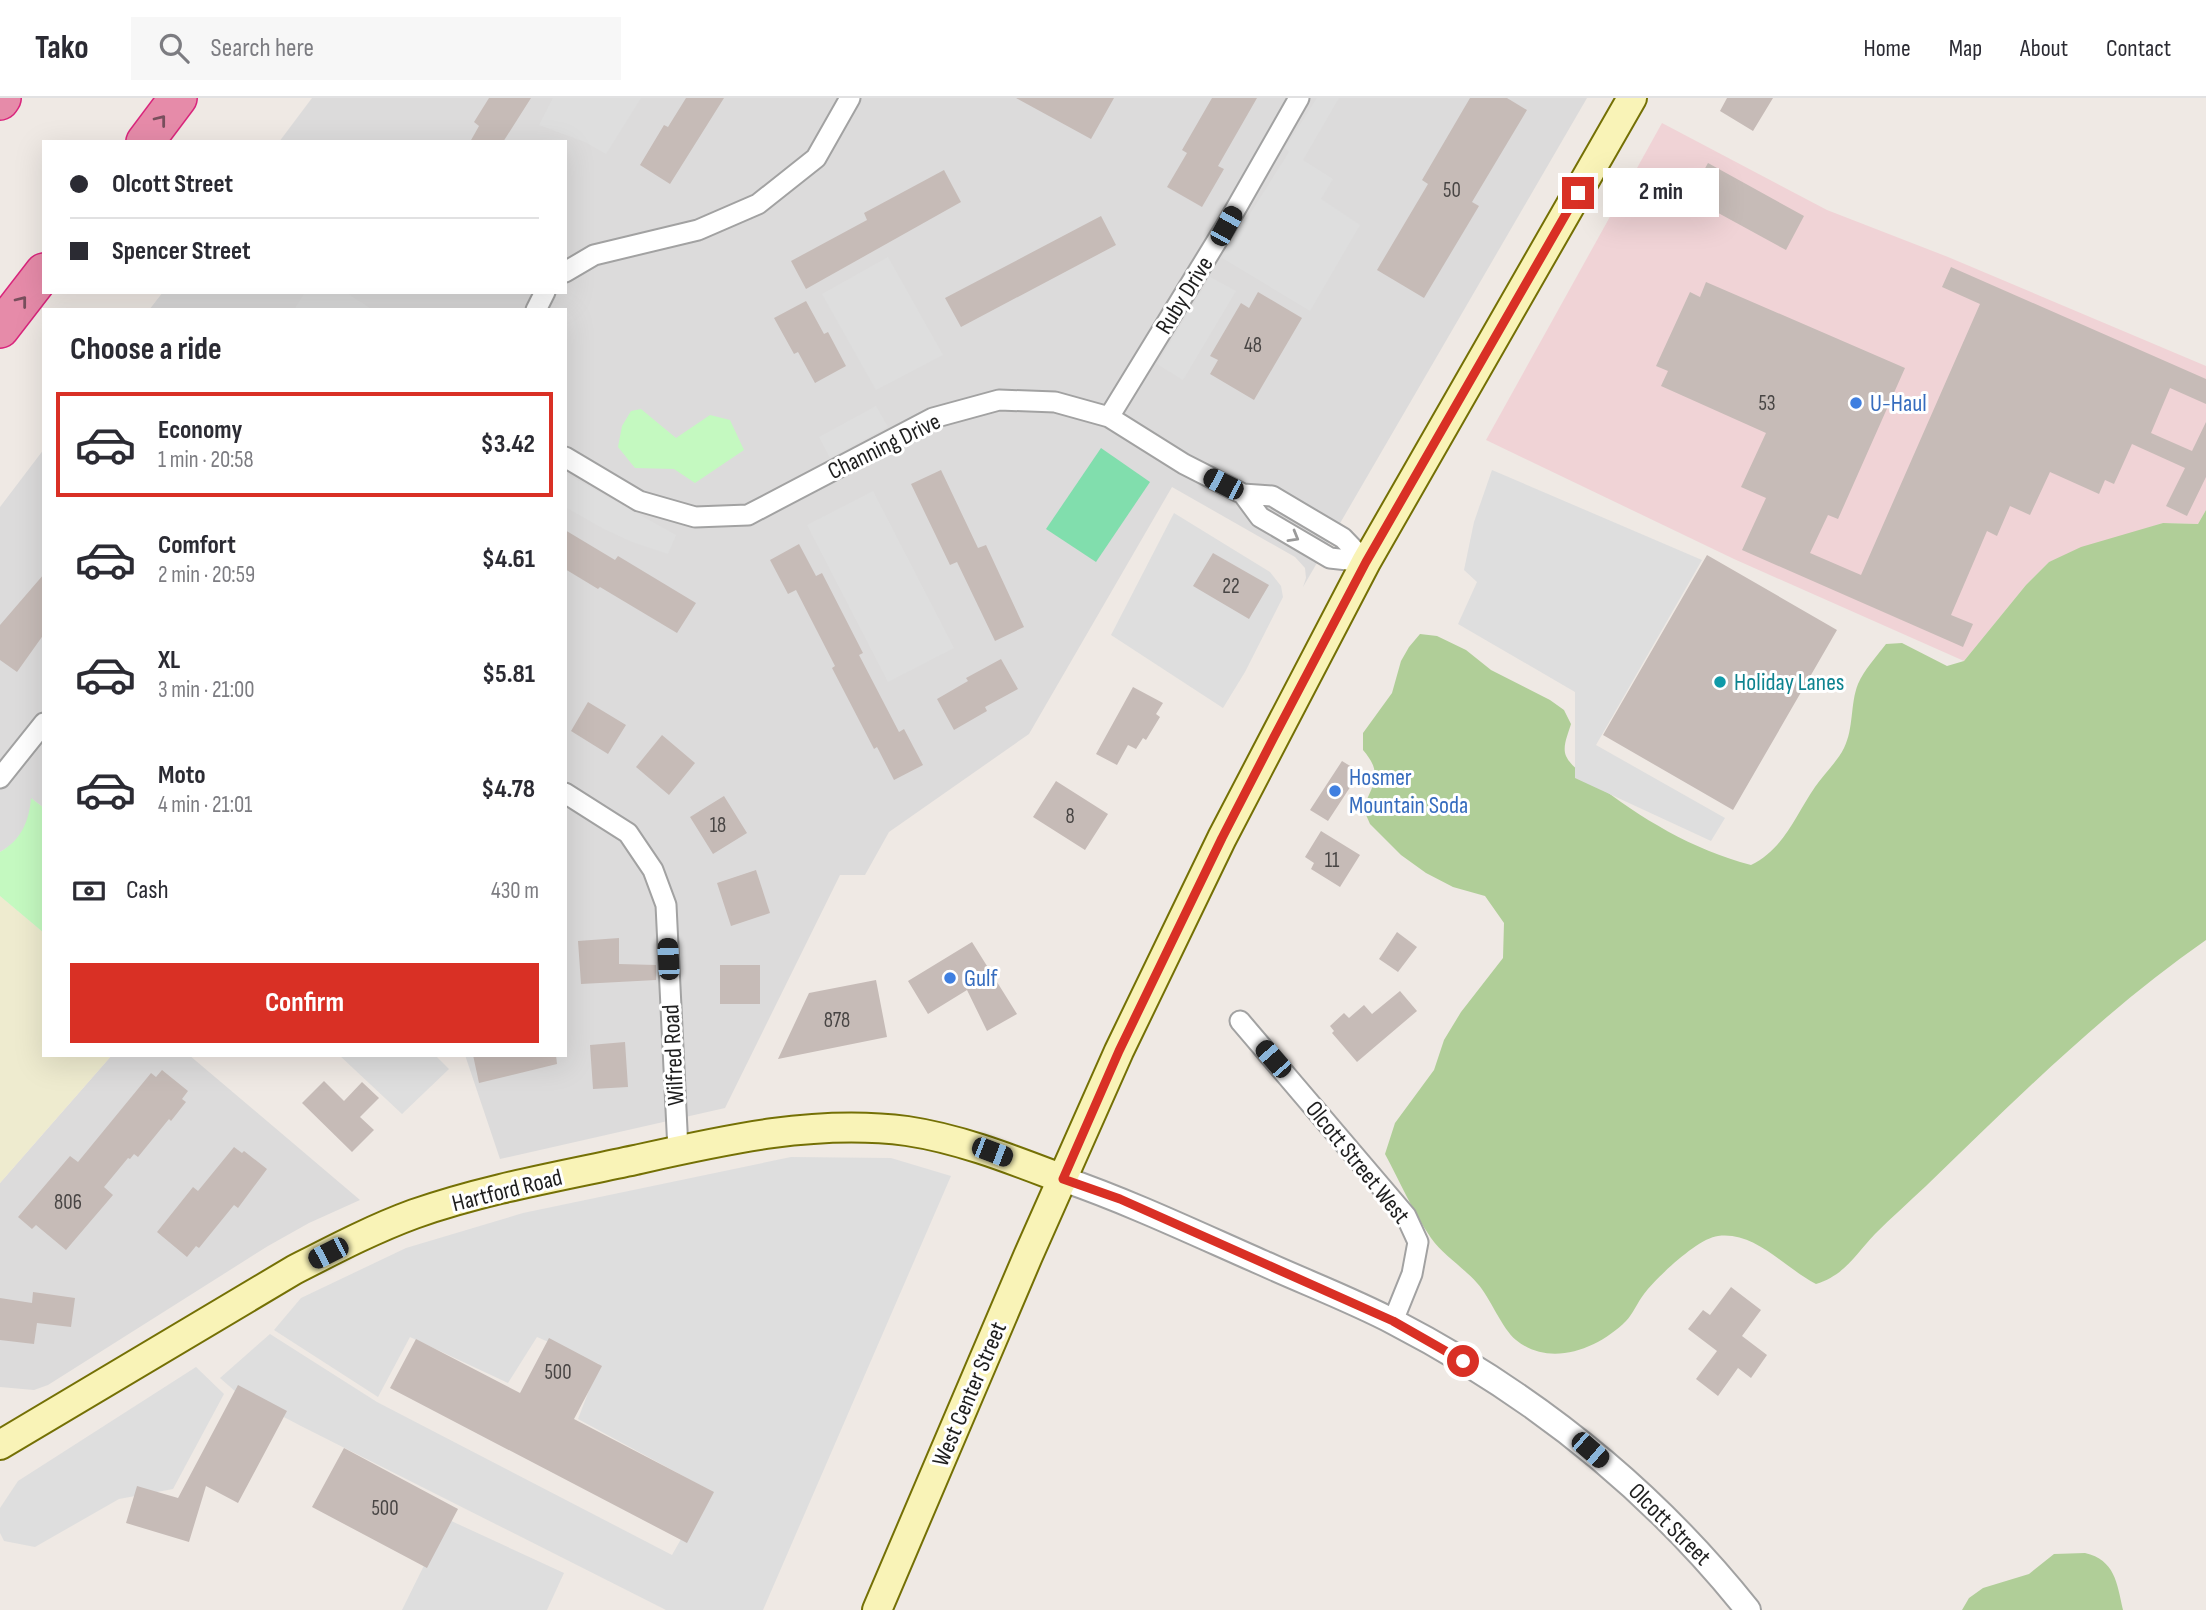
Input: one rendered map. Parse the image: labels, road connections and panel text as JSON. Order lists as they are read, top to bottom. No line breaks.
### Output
{"streets":{"main road":["Hartford Road","West Center Street"],"street":["Ruby Drive","Channing Drive","Wilfred Road","Olcott Street West","Olcott Street"]},"crossings":[["Ruby Drive","Channing Drive"],["Channing Drive","West Center Street"],["Wilfred Road","Hartford Road"],["Olcott Street West","Olcott Street"],["Hartford Road","West Center Street"],["Hartford Road","Olcott Street"],["West Center Street","Olcott Street"]],"places":["U-Haul","Holiday Lanes","Hosmer Mountain Soda","Gulf"],"house_numbers":["50","48","53","22","8","18","11","878","806","500","500"],"page":{"header":"Tako","search":"Search here","nav":["Home","Map","About","Contact"],"banner":["Olcott Street","Spencer Street"],"bubble":"2 min","heading":"Choose a ride","list":[{"name":"Economy","note":"1 min · 20:58","value":"$3.42"},{"name":"Comfort","note":"2 min · 20:59","value":"$4.61"},{"name":"XL","note":"3 min · 21:00","value":"$5.81"},{"name":"Moto","note":"4 min · 21:01","value":"$4.78"}],"pay":["Cash","430 m"],"buttons":"Confirm"}}
